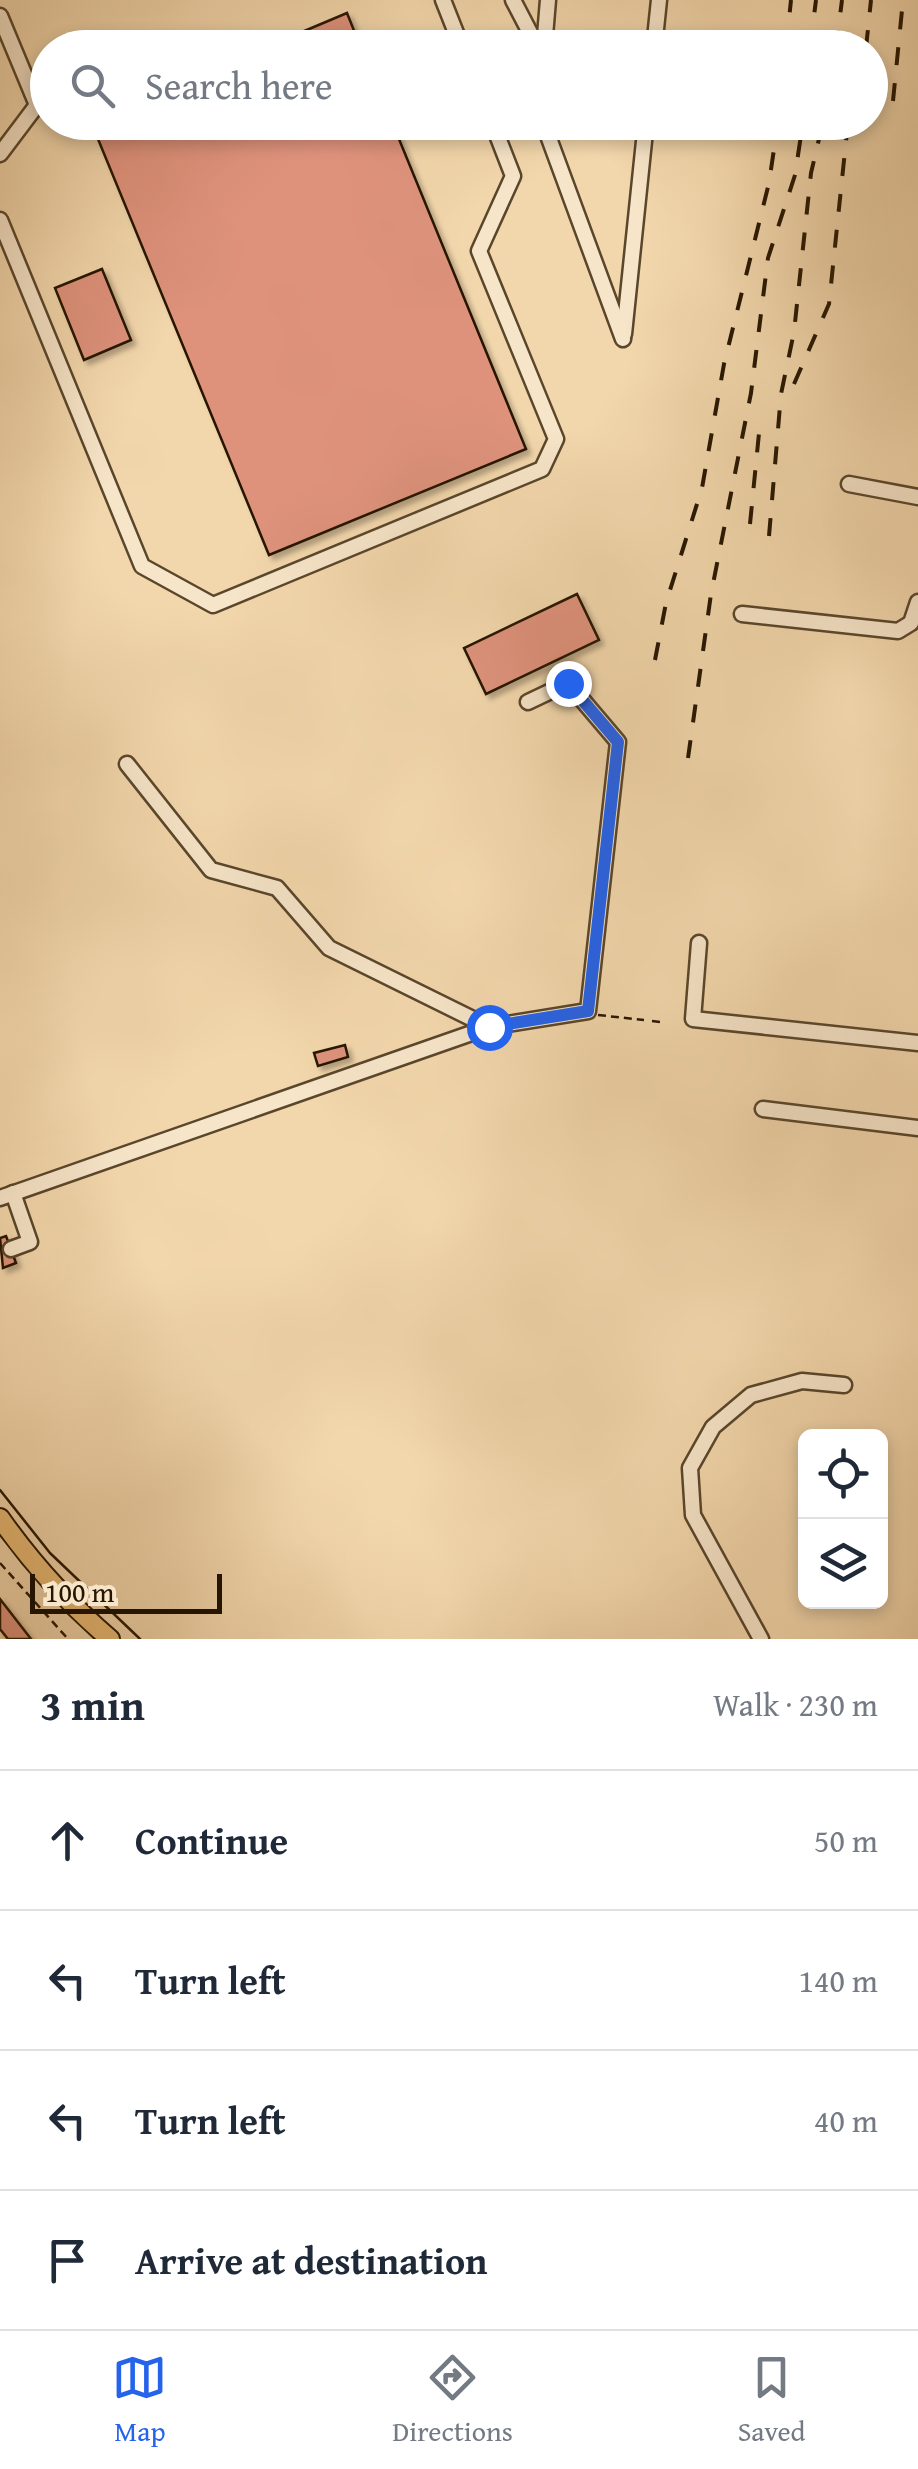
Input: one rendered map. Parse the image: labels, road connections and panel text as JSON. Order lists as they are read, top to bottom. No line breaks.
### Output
{"scale_bar":"100 m","page":{"search":"Search here","scale":"100 m","heading":["3 min","Walk · 230 m"],"list":[["Continue","50 m"],["Turn left","140 m"],["Turn left","40 m"],"Arrive at destination"],"nav":["Map","Directions","Saved"]}}
